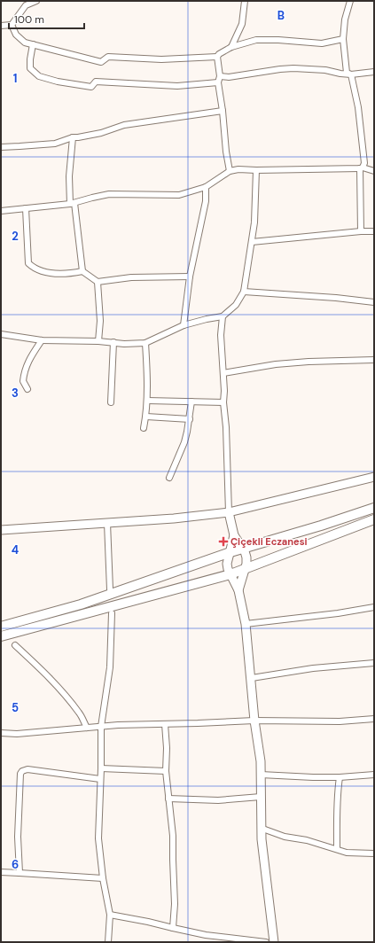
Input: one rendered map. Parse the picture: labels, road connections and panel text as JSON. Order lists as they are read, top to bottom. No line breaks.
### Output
{"places":{"health":["Çiçekli Eczanesi"]},"scale_bar":"100 m","grid":{"columns":["B"],"rows":["1","2","3","4","5","6"]}}
